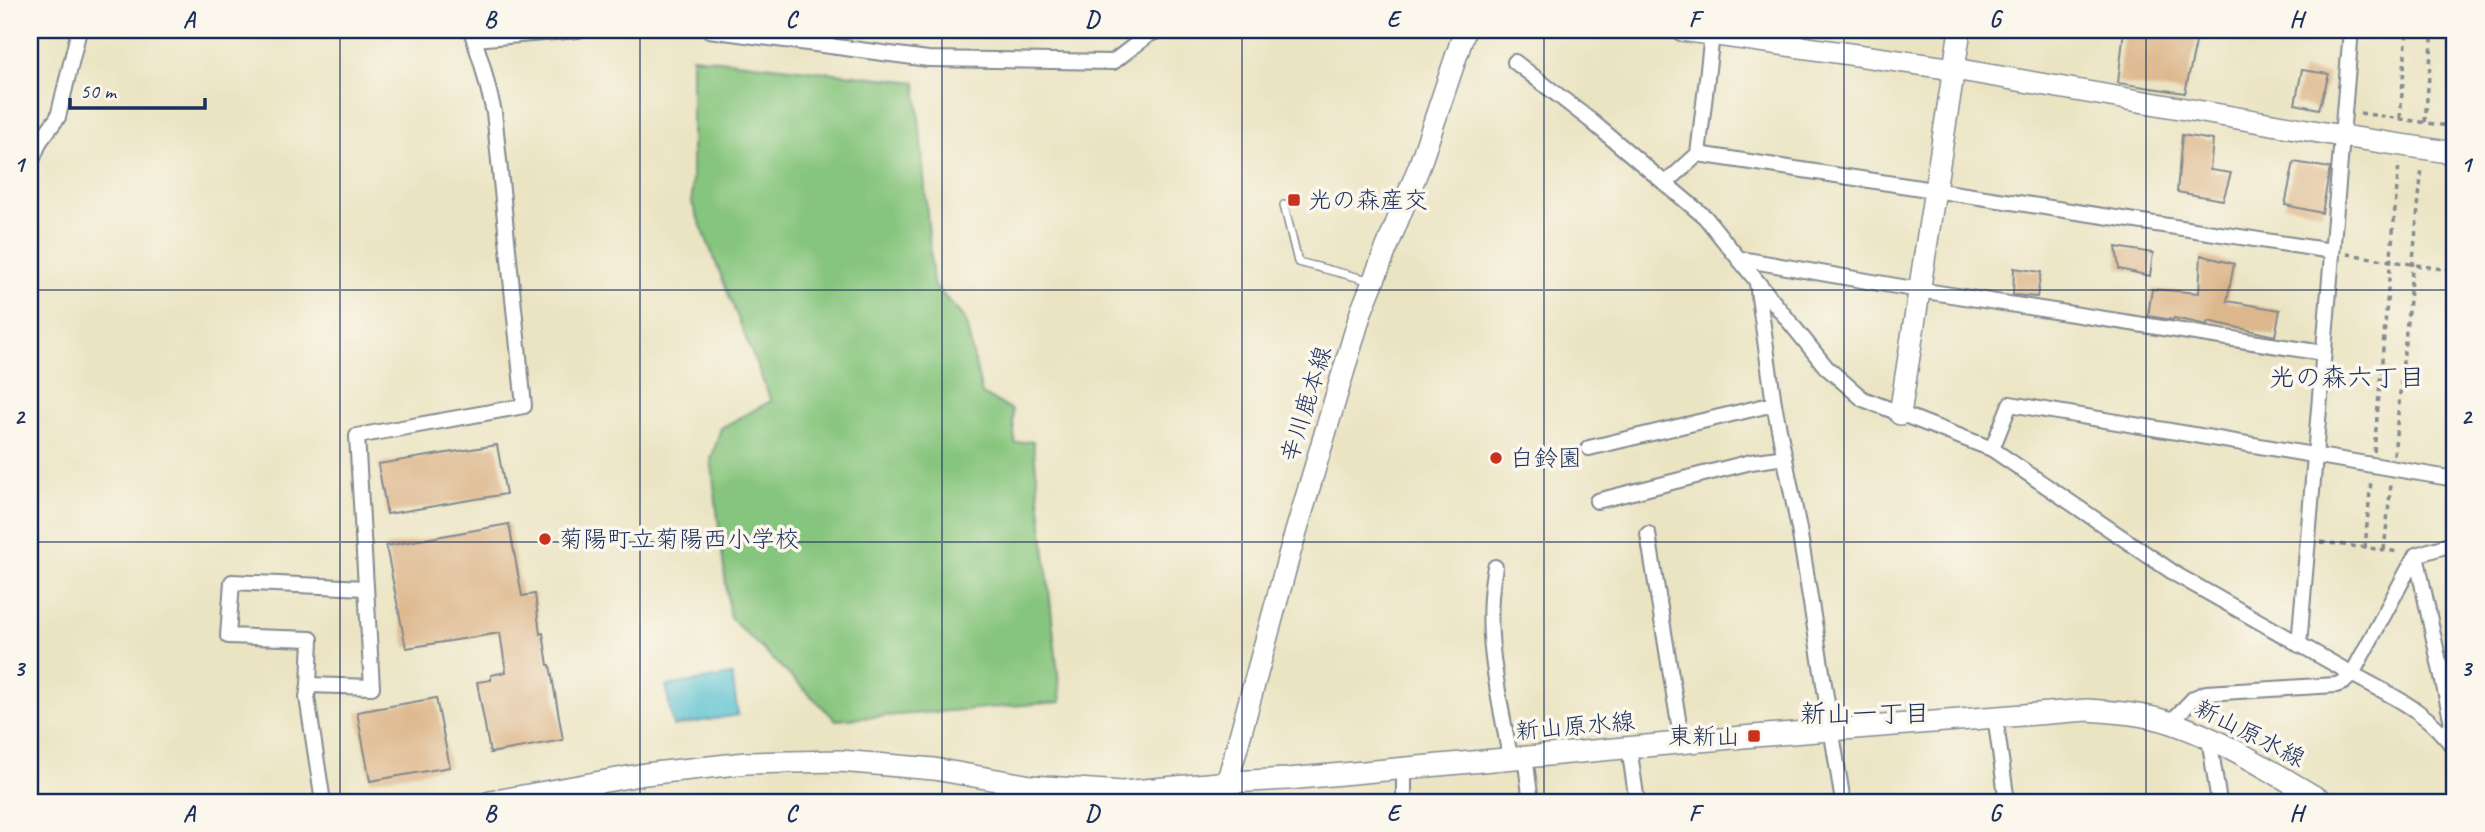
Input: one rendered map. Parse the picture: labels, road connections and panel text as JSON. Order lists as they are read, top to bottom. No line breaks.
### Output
{"streets":{"main road":["辛川鹿本線","新山原水線"]},"crossings":[["辛川鹿本線","新山原水線"]],"districts":["光の森六丁目","新山一丁目"],"places":{"transit":["光の森産交","東新山"],"other":["白鈴園","菊陽町立菊陽西小学校"]},"scale_bar":"50 m","grid":{"columns":["A","B","C","D","E","F","G","H"],"rows":["1","2","3"]}}
